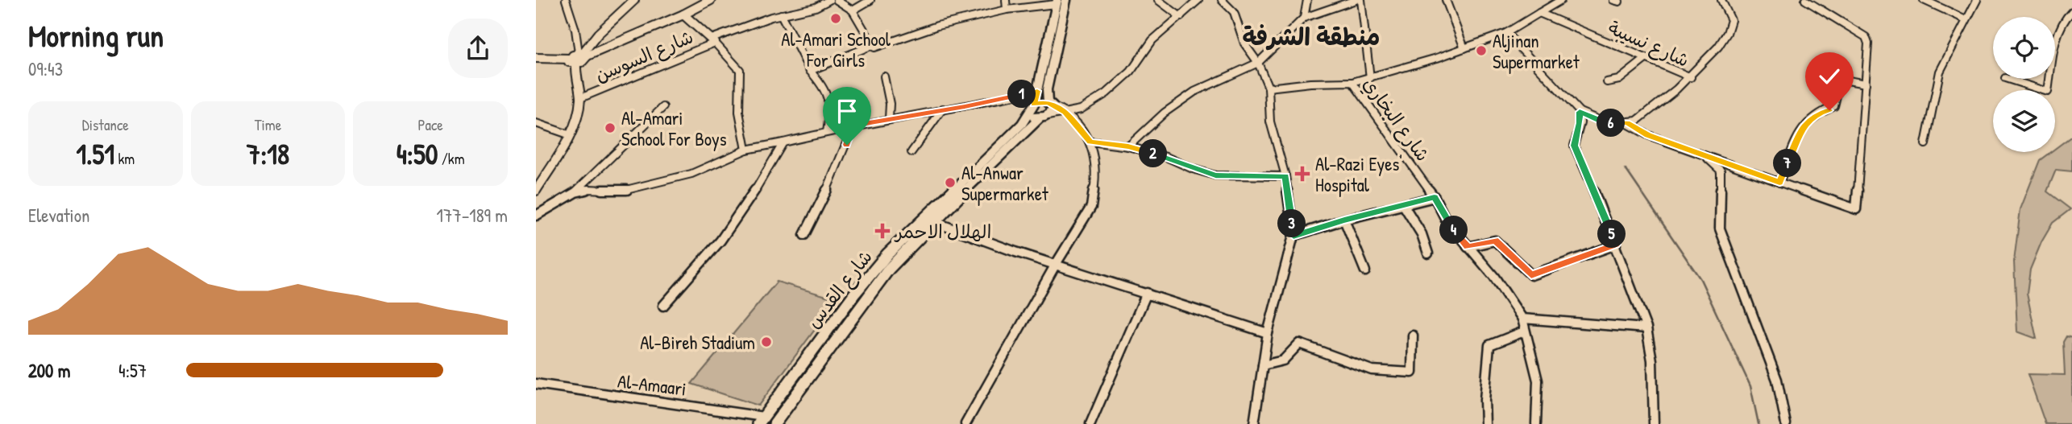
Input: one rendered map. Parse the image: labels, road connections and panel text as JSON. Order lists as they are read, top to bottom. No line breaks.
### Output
{"streets":{"main road":["شارع القدس"],"street":["شارع نسيبة","شارع السوسن","شارع البخاري","Al-Amaari"]},"crossings":[["شارع القدس","Al-Amaari"]],"districts":["منطقة الشرفة"],"places":{"other":["Al-Amari School For Girls","Aljinan Supermarket","Al-Amari School For Boys","Al-Anwar Supermarket","Al-Bireh Stadium"],"health":["Al-Razi Eyes' Hospital","الهلال الاحمر"]},"page":{"heading":["Morning run","09:43"],"pins":["1","6","2","7","3","4","5"],"stats":[["Distance","1.51 km"],["Time","7:18"],["Pace","4:50 /km"]],"chart":["Elevation","177–189 m"],"list":[{"name":"200 m","note":"4:57"}]}}
